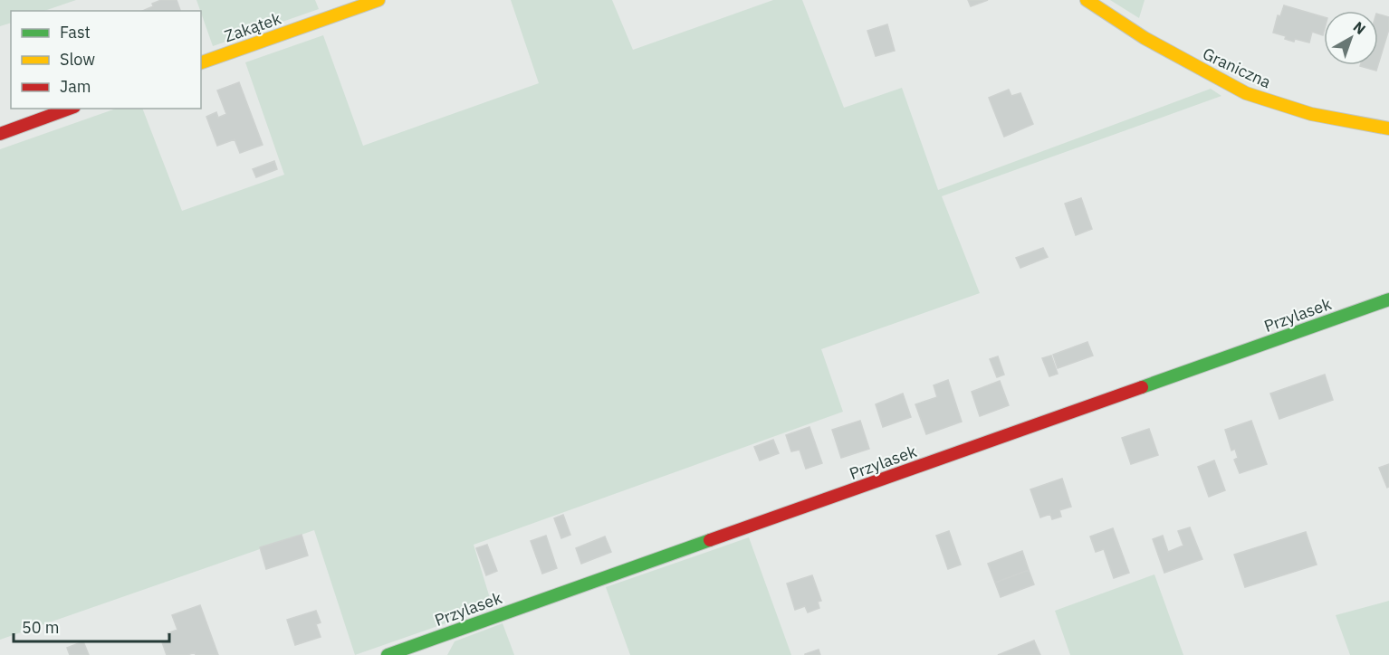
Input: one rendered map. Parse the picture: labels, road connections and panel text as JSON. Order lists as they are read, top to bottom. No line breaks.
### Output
{"streets":{"street":["Zakątek","Graniczna","Przylasek"]},"legend":["Fast","Slow","Jam"],"scale_bar":"50 m","north":"top right"}
